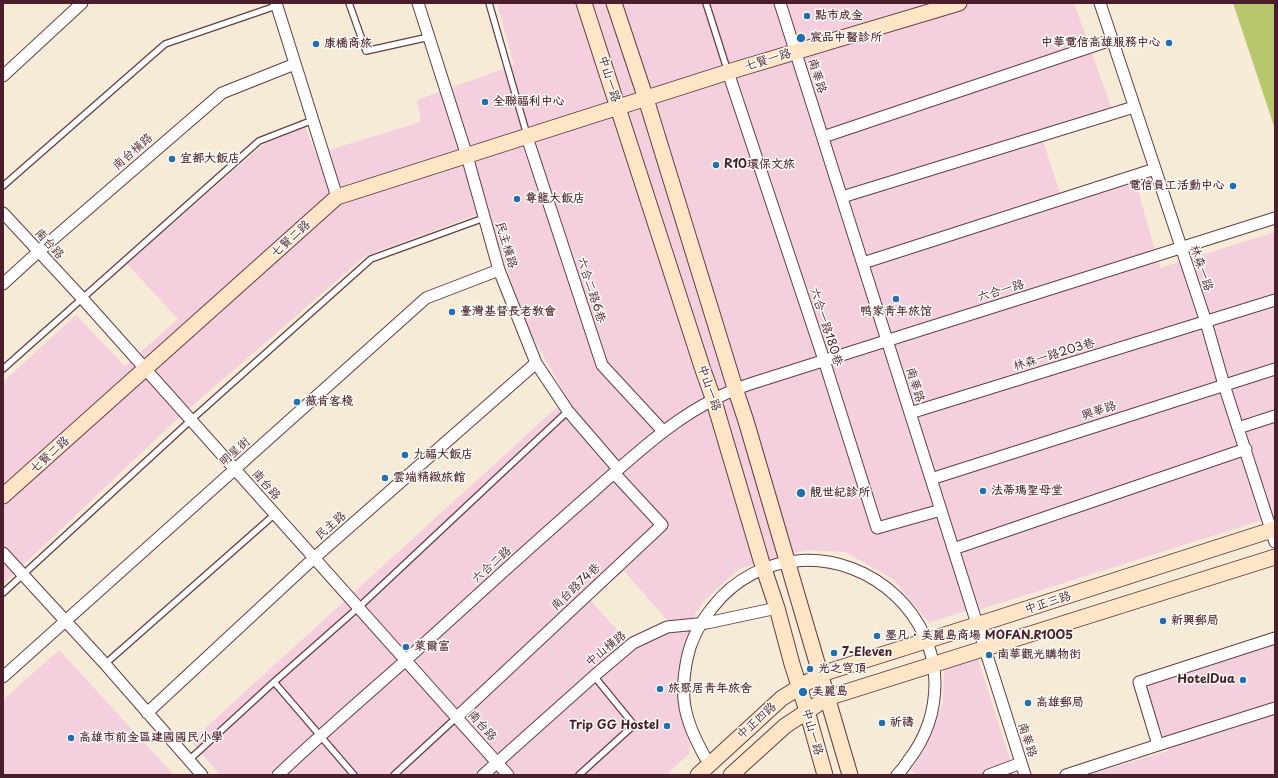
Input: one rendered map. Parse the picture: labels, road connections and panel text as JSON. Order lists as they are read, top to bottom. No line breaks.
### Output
{"streets":{"street":["七賢一路","南華路","中山一路","南台橫路","七賢二路","南台路","民主橫路","林森一路","六合二路6巷","六合一路","六合一路180巷","林森一路203巷","興華路","明星街","民主路","六合二路","南台路74巷","中正三路","中山橫路","中正四路"]},"crossings":[["七賢一路","南華路"],["七賢一路","中山一路"],["七賢一路","七賢二路"],["七賢一路","六合一路180巷"],["南華路","六合一路"],["南華路","六合一路180巷"],["南華路","林森一路203巷"],["南華路","興華路"],["南華路","中正三路"],["中山一路","七賢二路"],["中山一路","六合一路"],["中山一路","六合二路"],["中山一路","中正三路"],["中山一路","中山橫路"],["中山一路","中正四路"],["南台橫路","南台路"],["七賢二路","南台路"],["七賢二路","民主橫路"],["七賢二路","六合二路6巷"],["南台路","明星街"],["南台路","民主路"],["南台路","六合二路"],["南台路","南台路74巷"],["南台路","中山橫路"],["民主橫路","明星街"],["民主橫路","民主路"],["民主橫路","六合二路"],["民主橫路","南台路74巷"],["林森一路","六合一路"],["林森一路","林森一路203巷"],["林森一路","興華路"],["林森一路","中正三路"],["六合二路6巷","六合二路"],["六合一路","六合一路180巷"],["六合一路","六合二路"],["六合二路","南台路74巷"],["中正三路","中正四路"]],"places":["點市成金","宸品中醫診所","中華電信高雄服務中心","康橋商旅","全聯福利中心","宜都大飯店","R10環保文旅","電信員工活動中心","尊龍大飯店","鸭家青年旅馆","臺灣基督長老教會","薇肯客棧","九福大飯店","雲端精緻旅館","法蒂瑪聖母堂","靚世紀診所","新興郵局","墨凡・美麗島商場 MOFAN.R10O5","萊爾富","7-Eleven","南華觀光購物街","光之穹頂","HotelDua","旅聚居青年旅舍","美麗島","高雄郵局","祈禱","Trip GG Hostel","高雄市前金區建國國民小學"]}
